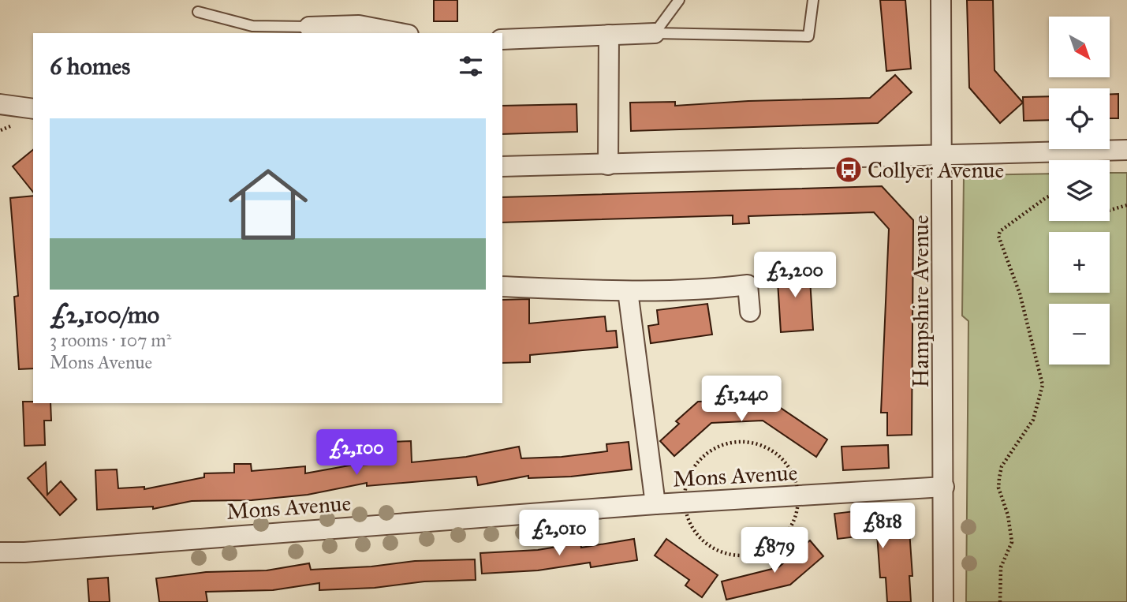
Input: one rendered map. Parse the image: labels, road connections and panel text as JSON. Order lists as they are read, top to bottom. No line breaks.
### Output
{"streets":{"street":["Hampshire Avenue","Mons Avenue"]},"crossings":[["Hampshire Avenue","Mons Avenue"]],"places":{"bus stop":["Collyer Avenue"]},"north":"bottom right","page":{"map_buttons":["+","−"],"heading":"6 homes","list":[{"name":"£2,100/mo","note":"3 rooms · 107 m² · Mons Avenue"}],"price":["£2,200","£1,240","£2,100","£818","£2,010","£879"]}}
